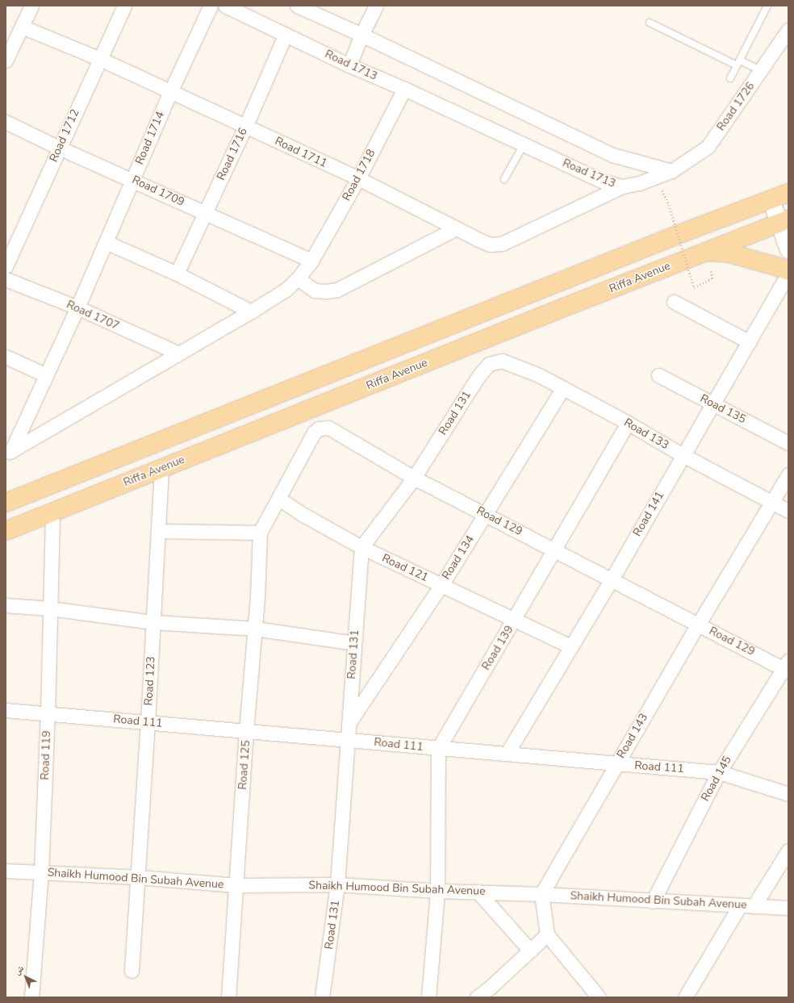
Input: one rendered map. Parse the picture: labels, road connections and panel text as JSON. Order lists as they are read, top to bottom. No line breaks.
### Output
{"streets":{"main road":["Riffa Avenue"],"street":["Road 1713","Road 1726","Road 1712","Road 1714","Road 1711","Road 1716","Road 1718","Road 1709","Road 1707","Road 135","Road 131","Road 133","Road 141","Road 129","Road 134","Road 121","Road 139","Road 123","Road 111","Road 143","Road 119","Road 125","Road 145","Shaikh Humood Bin Subah Avenue"]},"crossings":[["Road 1713","Road 1726"],["Road 1713","Road 1711"],["Road 1713","Road 1716"],["Road 1713","Road 1718"],["Road 1712","Road 1711"],["Road 1712","Road 1709"],["Road 1714","Road 1711"],["Road 1714","Road 1718"],["Road 1714","Road 1709"],["Road 1714","Road 1707"],["Road 1711","Road 1716"],["Road 1711","Road 1718"],["Road 1716","Road 1709"],["Road 1718","Road 1709"],["Road 1718","Road 1707"],["Riffa Avenue","Road 123"],["Riffa Avenue","Road 119"],["Road 135","Road 141"],["Road 131","Road 133"],["Road 131","Road 129"],["Road 131","Road 134"],["Road 131","Road 121"],["Road 131","Road 111"],["Road 131","Shaikh Humood Bin Subah Avenue"],["Road 133","Road 141"],["Road 133","Road 134"],["Road 133","Road 139"],["Road 133","Road 143"],["Road 141","Road 129"],["Road 141","Road 121"],["Road 141","Road 111"],["Road 129","Road 134"],["Road 129","Road 121"],["Road 129","Road 139"],["Road 129","Road 143"],["Road 129","Road 125"],["Road 129","Road 145"],["Road 134","Road 121"],["Road 121","Road 139"],["Road 139","Road 111"],["Road 123","Road 111"],["Road 123","Shaikh Humood Bin Subah Avenue"],["Road 111","Road 143"],["Road 111","Road 119"],["Road 111","Road 125"],["Road 111","Road 145"],["Road 143","Shaikh Humood Bin Subah Avenue"],["Road 119","Shaikh Humood Bin Subah Avenue"],["Road 125","Shaikh Humood Bin Subah Avenue"],["Road 145","Shaikh Humood Bin Subah Avenue"]],"north":"top left"}
